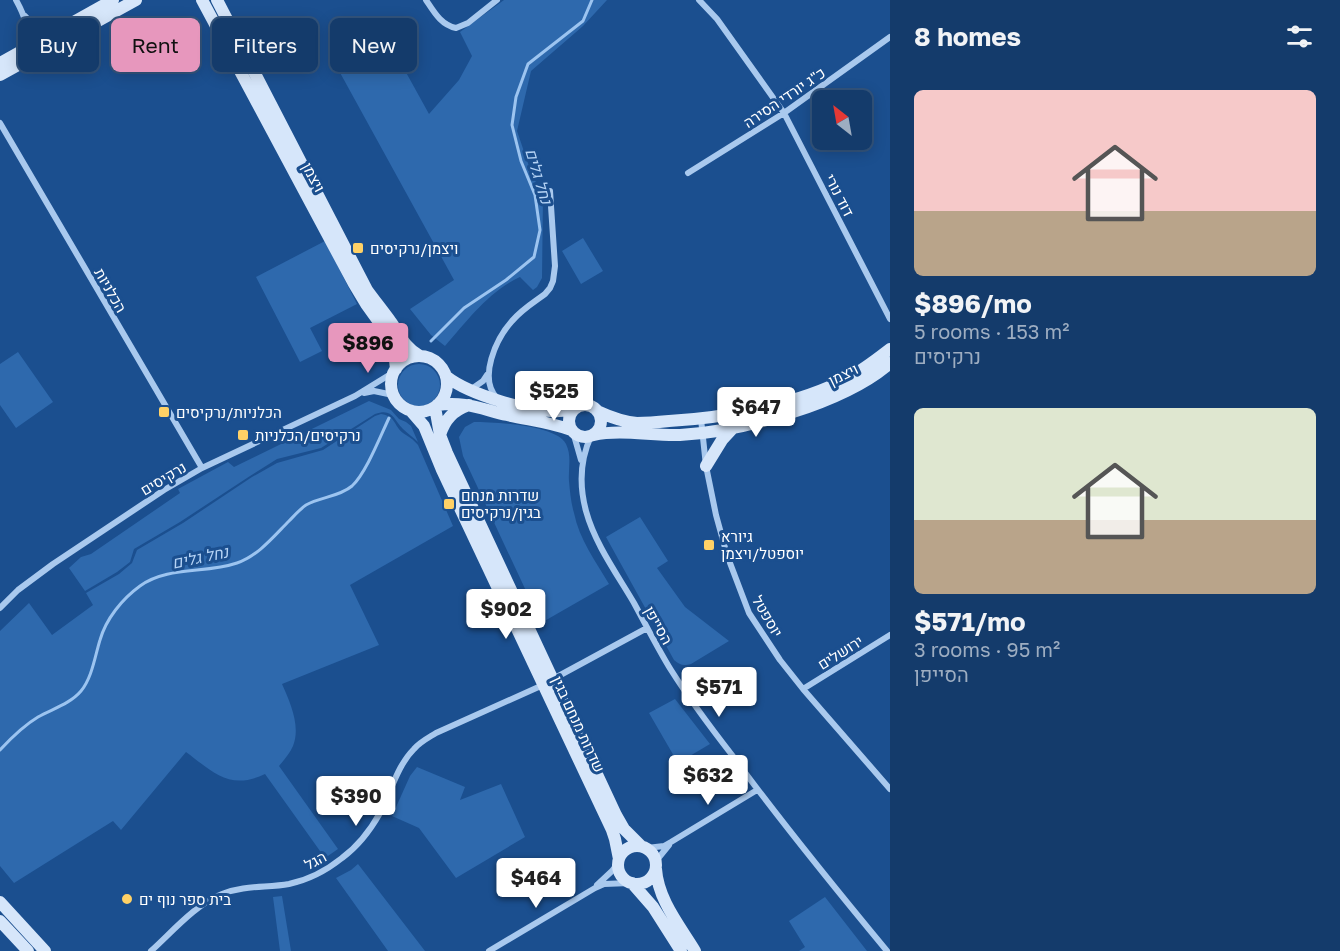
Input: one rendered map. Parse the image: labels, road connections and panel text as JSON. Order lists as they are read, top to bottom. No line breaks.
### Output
{"streets":{"street":["כ\"ג יורדי הסירה","ויצמן","דוד נורי","הכלניות","נרקיסים","יוספטל","הסייפן","ירושלים","שדרות מנחם בגין","הגל"]},"crossings":[["כ\"ג יורדי הסירה","דוד נורי"],["ויצמן","נרקיסים"],["ויצמן","יוספטל"],["ויצמן","הסייפן"],["ויצמן","שדרות מנחם בגין"],["הכלניות","נרקיסים"],["נרקיסים","שדרות מנחם בגין"],["יוספטל","ירושלים"],["הסייפן","הגל"],["שדרות מנחם בגין","הגל"]],"water":["נחל גלים"],"places":{"transit":["ויצמן/נרקיסים","הכלניות/נרקיסים","נרקיסים/הכלניות","שדרות מנחם בגין/נרקיסים","גיורא יוספטל/ויצמן"],"other":["בית ספר נוף ים"]},"north":"top left","page":{"heading":"8 homes","chip":["Buy","Rent","Filters","New"],"list":[{"name":"$896/mo","note":"5 rooms · 153 m² · נרקיסים"},{"name":"$571/mo","note":"3 rooms · 95 m² · הסייפן"}],"price":["$896","$525","$647","$902","$571","$632","$390","$464"]}}
